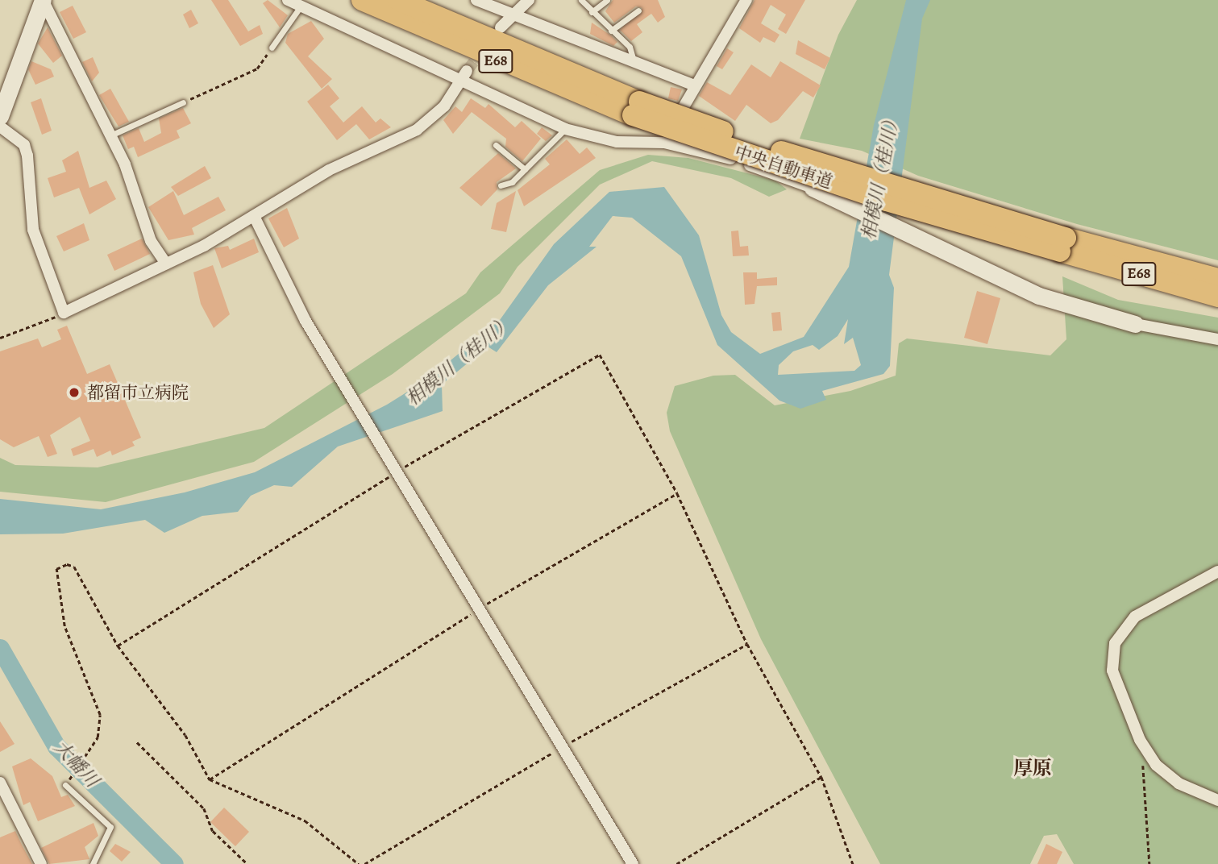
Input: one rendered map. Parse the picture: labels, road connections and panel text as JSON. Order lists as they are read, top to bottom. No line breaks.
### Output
{"streets":{"highway":["E68","中央自動車道"]},"districts":["厚原"],"water":["相模川（桂川）","大幡川"],"places":["都留市立病院"]}
